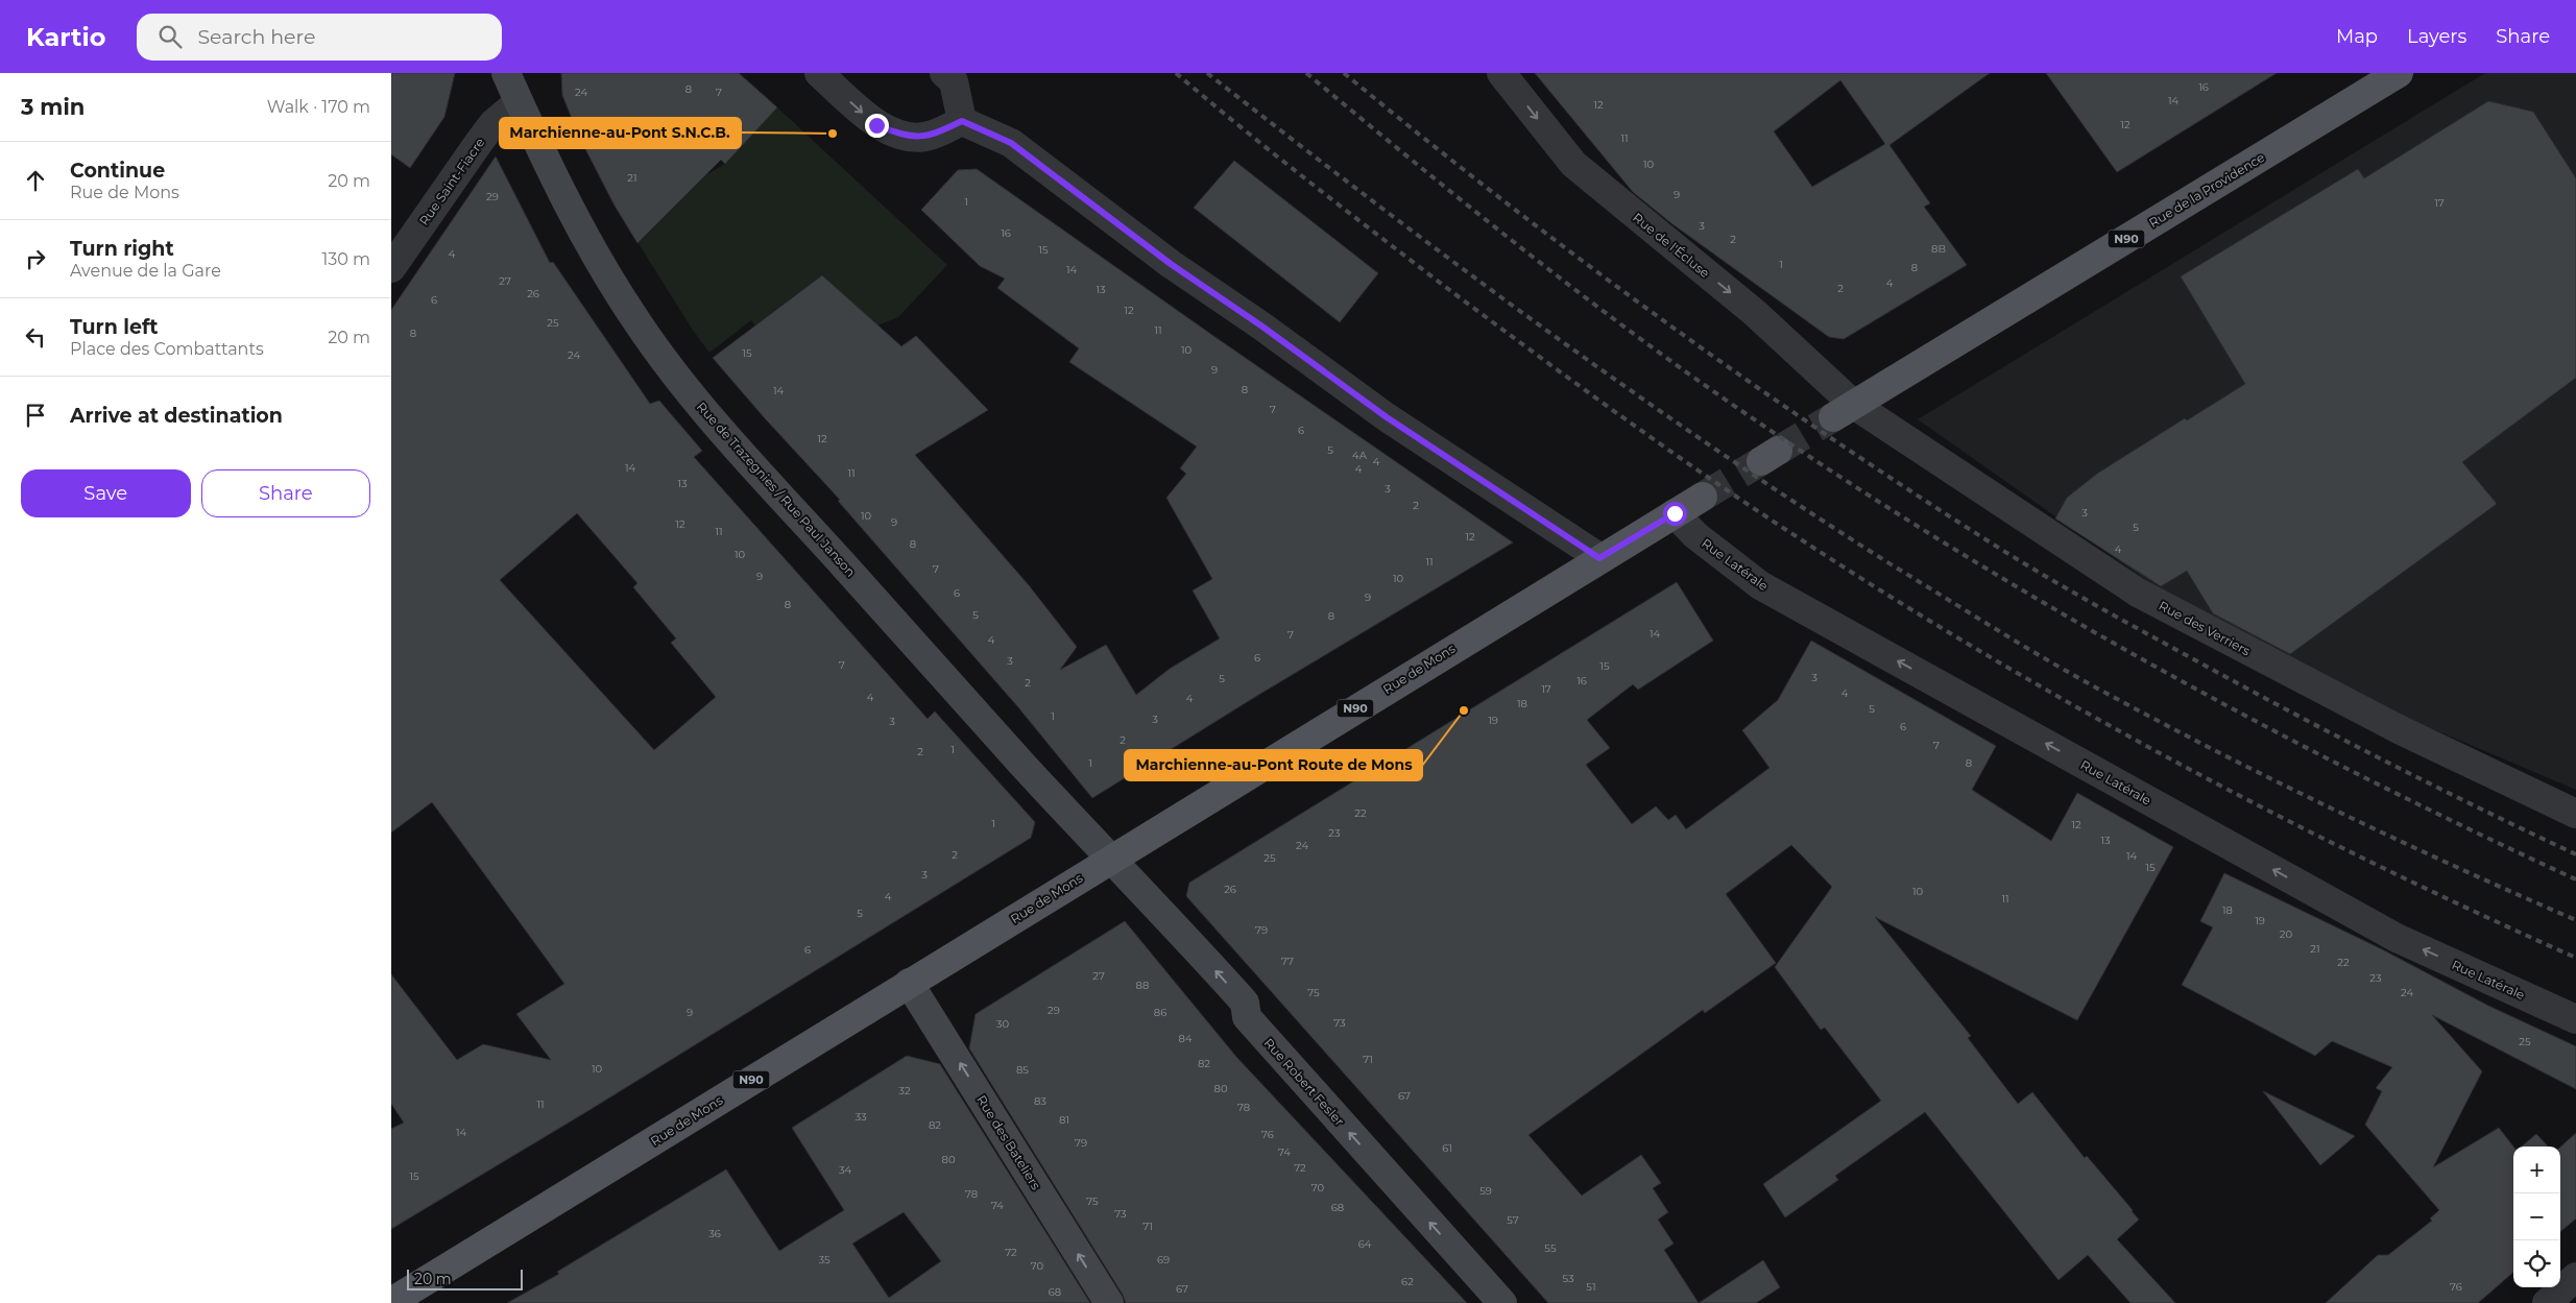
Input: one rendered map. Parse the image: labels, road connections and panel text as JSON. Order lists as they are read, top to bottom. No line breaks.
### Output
{"streets":{"main road":["Rue de la Providence","N90","Rue de Trazegnies / Rue Paul Janson","Rue de Mons","Rue Robert Fesler","Rue des Bateliers"],"street":["Rue Saint-Fiacre","Rue de l'Écluse","Rue Latérale","Rue des Verriers"]},"crossings":[["Rue Saint-Fiacre","Rue de Trazegnies / Rue Paul Janson"],["Rue de la Providence","Rue de l'Écluse"],["Rue de la Providence","Rue des Verriers"],["Rue de l'Écluse","Rue des Verriers"],["Rue de Trazegnies / Rue Paul Janson","Rue de Mons"],["Rue de Trazegnies / Rue Paul Janson","Rue Robert Fesler"],["Rue Latérale","Rue de Mons"],["Rue de Mons","Rue Robert Fesler"],["Rue de Mons","Rue des Bateliers"]],"one_way":["Rue de l'Écluse","Rue Latérale","Rue Robert Fesler","Rue des Bateliers"],"places":["Marchienne-au-Pont S.N.C.B.","Marchienne-au-Pont Route de Mons"],"house_numbers":["16","8","24","7","14","12","12","11","10","21","9","29","1","17","3","16","2","8B","15","4","1","8","14","27","4","2","13","26","6","12","25","11","8","10","15","24","9","8","14","7","6","12","5","4A","4","14","4","11","13","3","2","3","10","9","12","5","11","12","8","4","10","11","7","9","10","6","9","8","5","8","14","7","4","6","3","7","15","3","5","16","2","17","4","4","4","18","5","1","3","19","3","6","2","7","1","2","1","8","22","1","12","23","13","24","2","14","25","15","3","26","10","4","11","18","5","19","79","20","21","6","77","22","27","23","88","75","24","29","9","86","73","30","84","25","71","82","10","85","80","32","67","83","11","78","33","81","82","14","76","79","61","74","80","72","34","15","70","59","78","75","74","68","73","57","71","36","64","55","72","35","69","70","53","62","51","76","67","68"],"scale_bar":"20 m","page":{"header":"Kartio","search":"Search here","nav":["Map","Layers","Share"],"heading":["3 min","Walk · 170 m"],"list":[["Continue","Rue de Mons","20 m"],["Turn right","Avenue de la Gare","130 m"],["Turn left","Place des Combattants","20 m"],"Arrive at destination"],"buttons":["Save","Share"],"map_buttons":["+","−"],"scale":"20 m"}}
